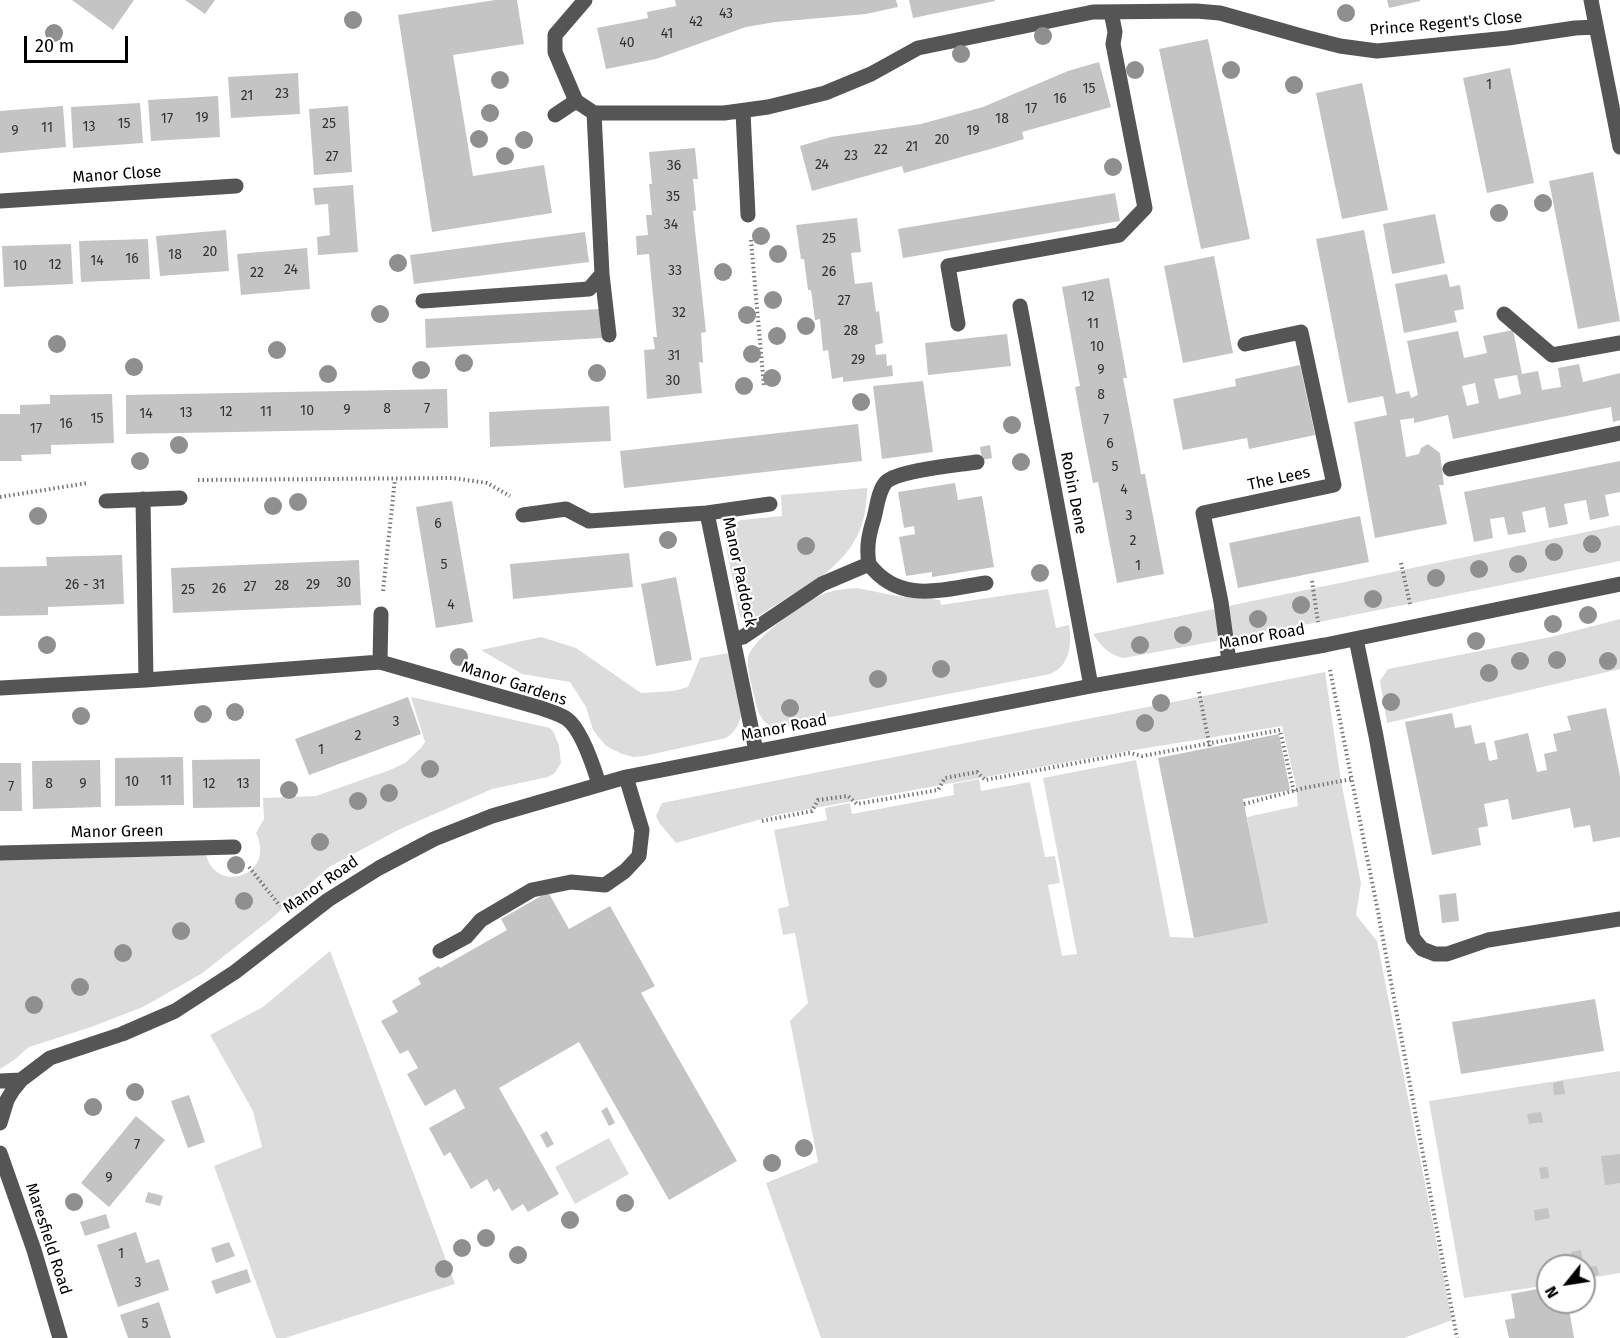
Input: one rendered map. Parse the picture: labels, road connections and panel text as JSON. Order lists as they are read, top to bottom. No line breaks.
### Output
{"streets":{"street":["Prince Regent's Close","Manor Close","The Lees","Robin Dene","Manor Paddock","Manor Road","Manor Gardens","Manor Green","Maresfield Road"]},"crossings":[["The Lees","Manor Road"],["Robin Dene","Manor Road"],["Manor Paddock","Manor Road"],["Manor Road","Manor Gardens"]],"house_numbers":["43","42","41","40","1","15","23","21","16","17","19","17","18","15","25","13","11","9","19","20","21","22","23","27","24","36","35","34","25","20","18","16","14","12","10","24","33","26","22","12","27","32","11","28","10","31","29","9","30","8","8","7","9","10","12","11","13","14","15","7","16","17","6","5","4","3","6","2","5","1","30","26 - 31","29","28","27","26","25","4","3","2","1","11","10","8","9","12","13","7","7","9","1","3","5"],"scale_bar":"20 m","north":"bottom left"}
